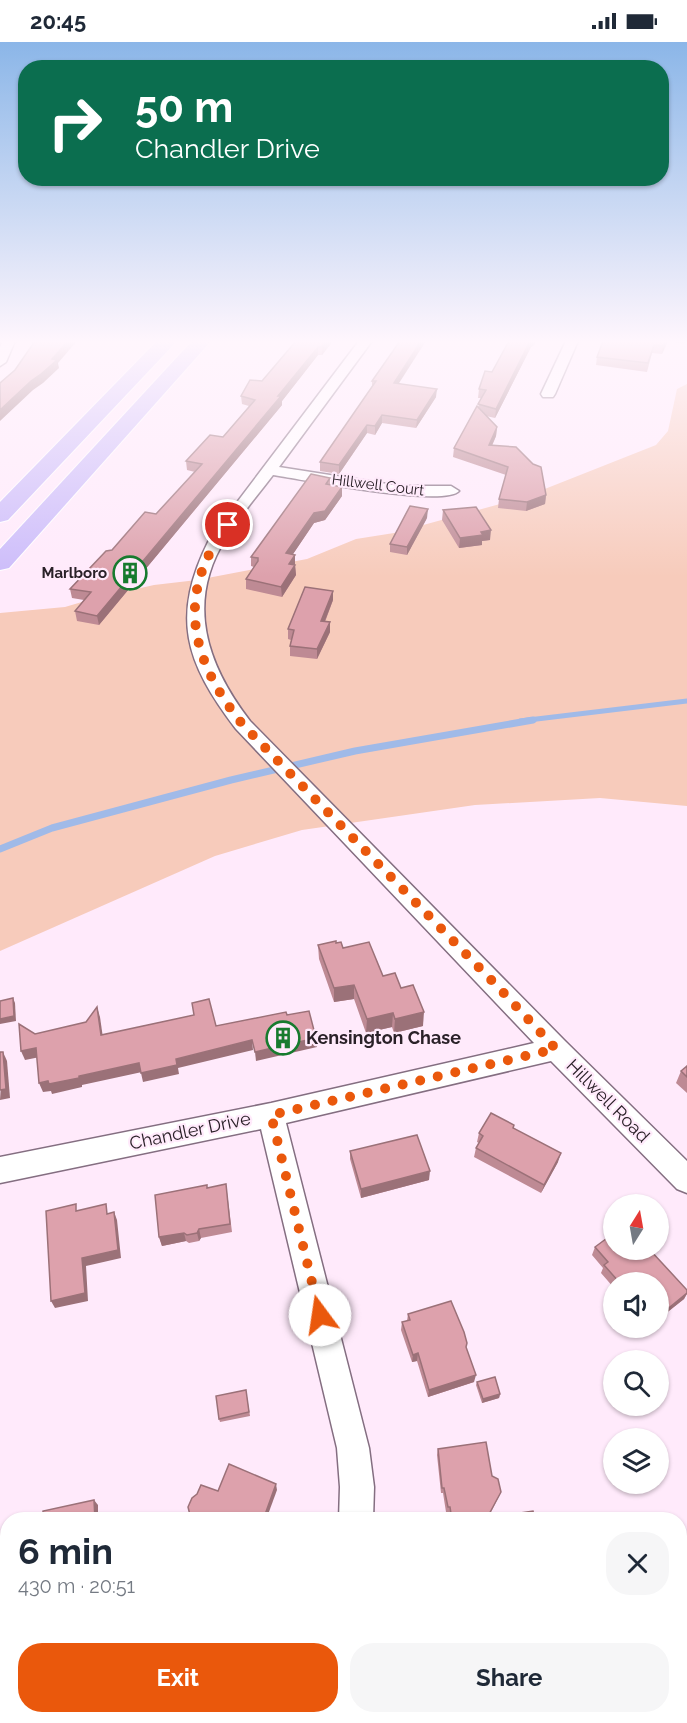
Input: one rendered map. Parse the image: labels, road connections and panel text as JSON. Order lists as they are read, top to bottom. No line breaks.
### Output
{"streets":{"street":["Hillwell Court","Hillwell Road","Chandler Drive"]},"crossings":[["Hillwell Court","Hillwell Road"],["Hillwell Road","Chandler Drive"]],"places":{"building":["Marlboro","Kensington Chase"]},"north":"top","page":{"status":"20:45","turn":["50 m","Chandler Drive"],"heading":["6 min","430 m · 20:51"],"buttons":["Exit","Share"]}}
